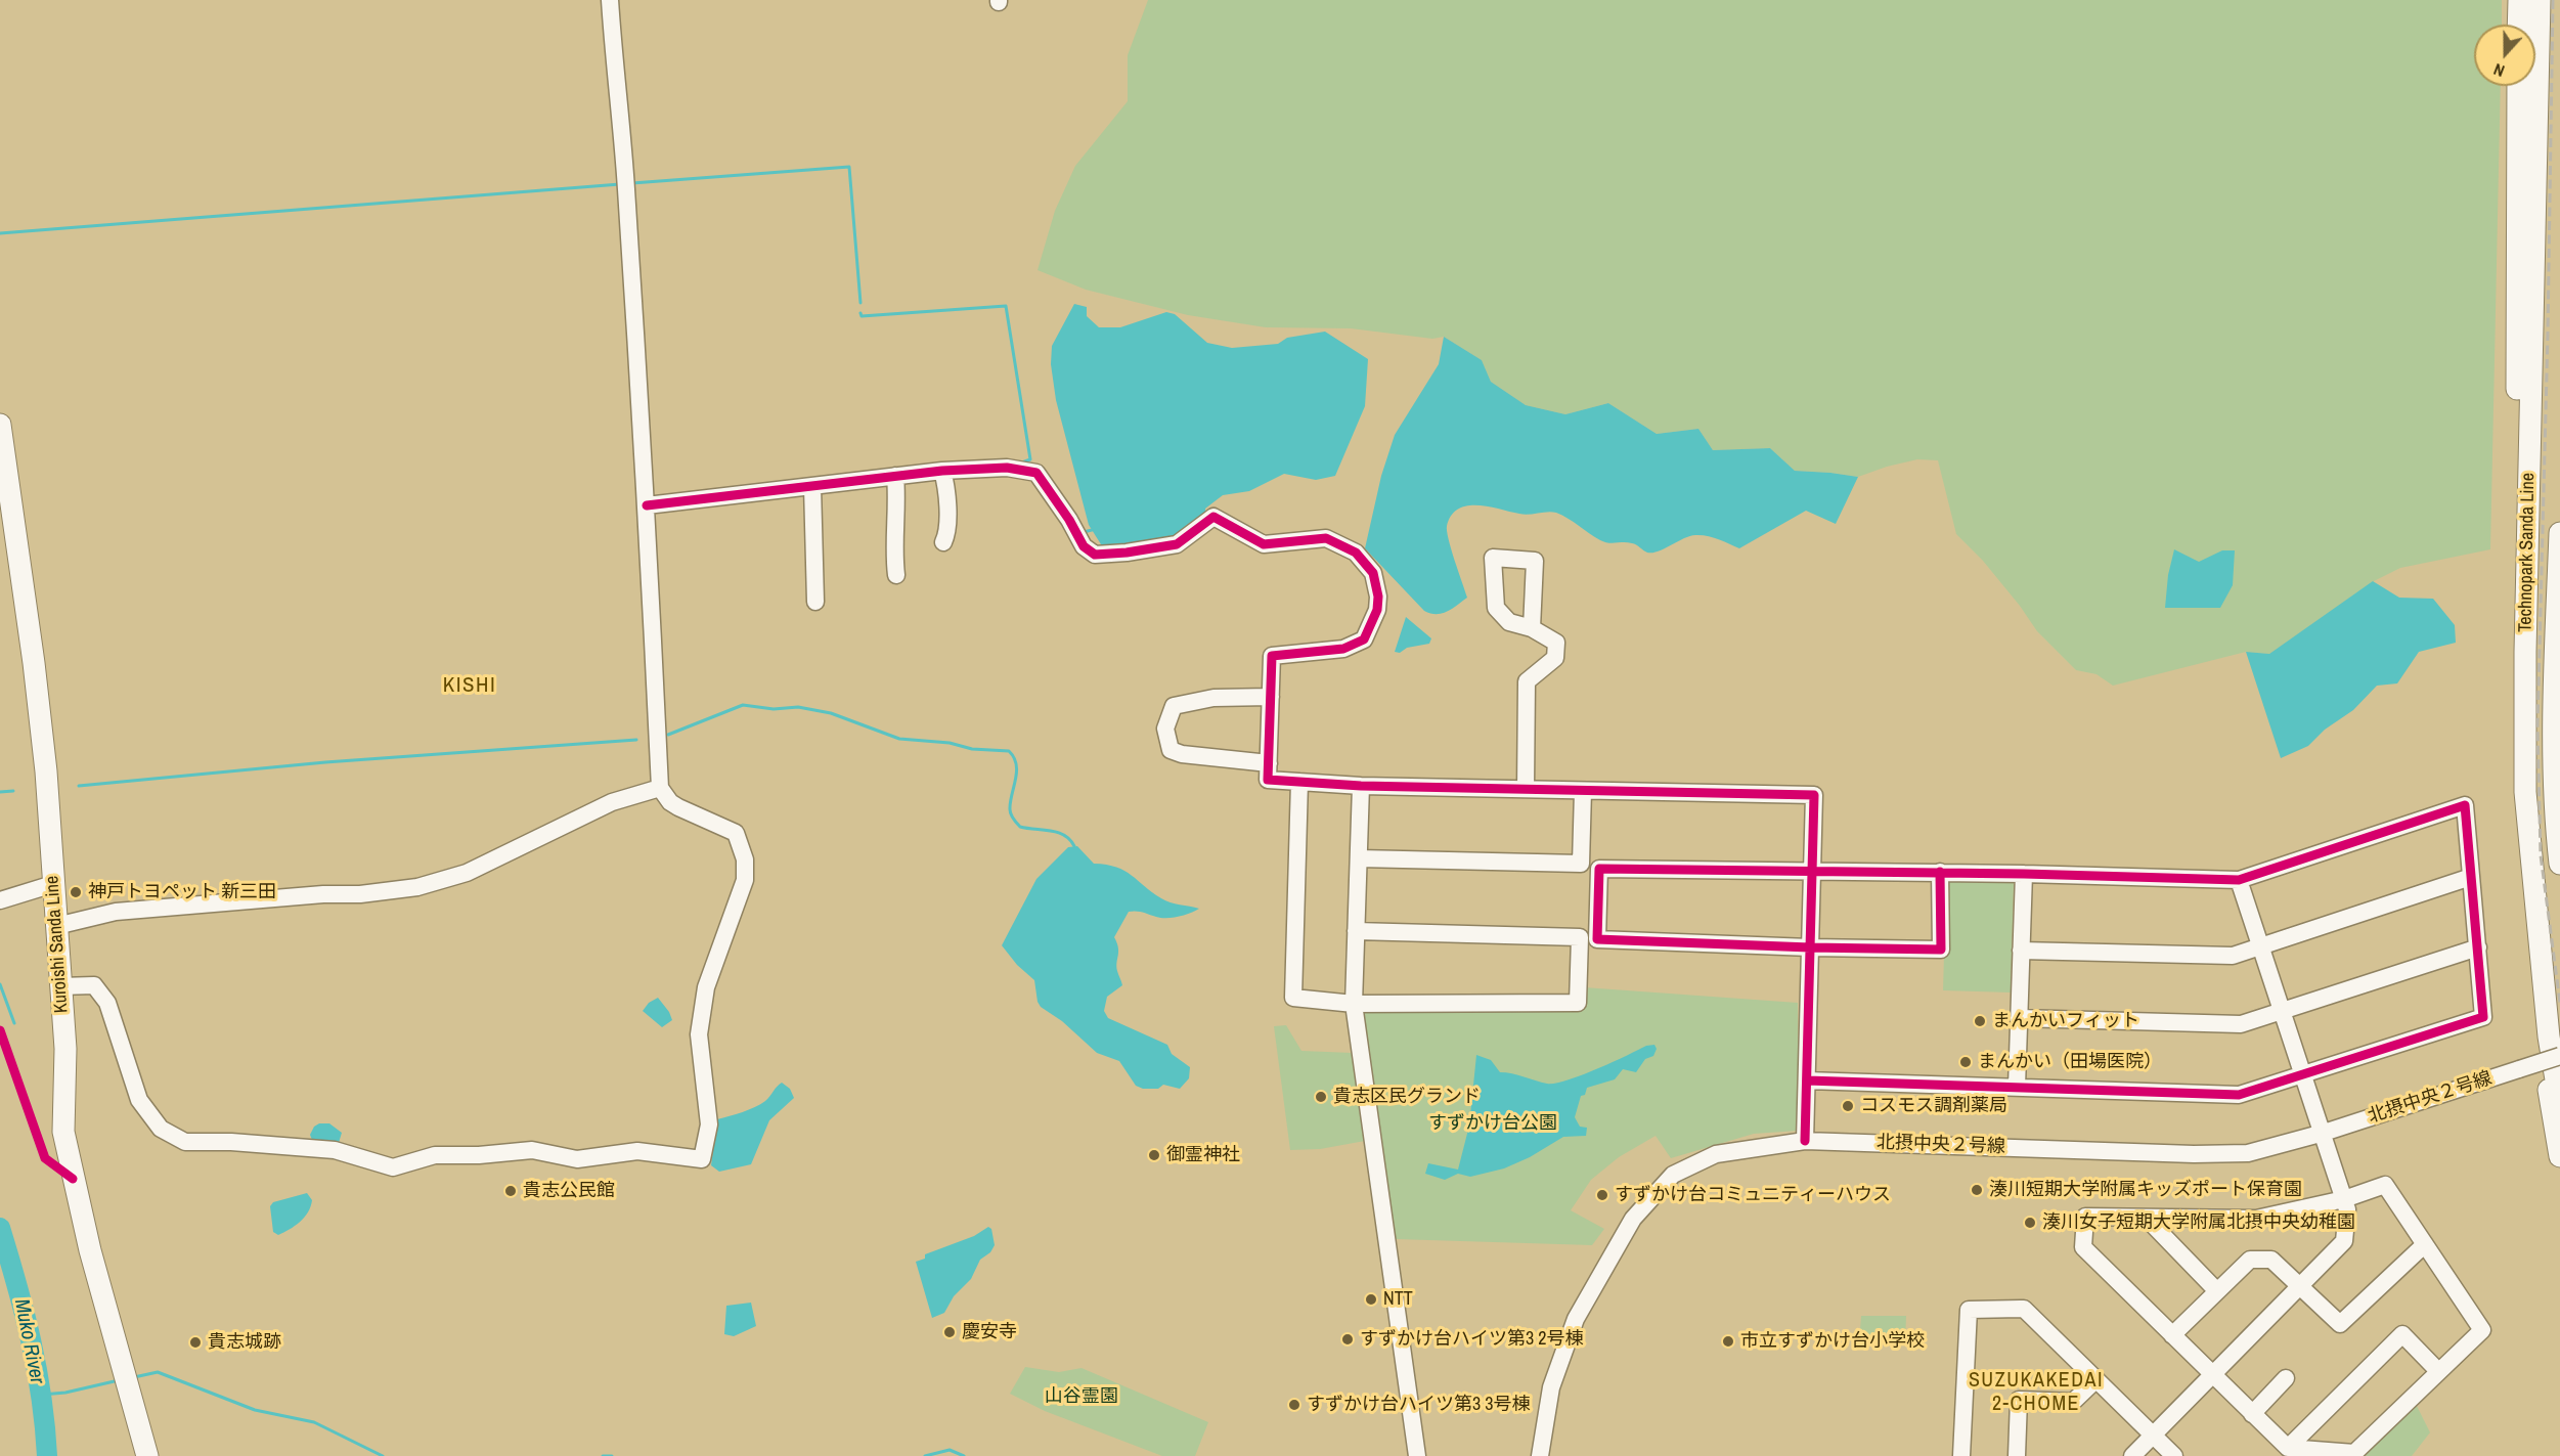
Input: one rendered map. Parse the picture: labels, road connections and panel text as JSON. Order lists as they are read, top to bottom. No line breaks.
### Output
{"streets":{"main road":["Technopark Sanda Line","Kuroishi Sanda Line"],"street":["北摂中央２号線"]},"districts":["KISHI","SUZUKAKEDAI 2-CHOME"],"water":["Muko River"],"parks":["すずかけ台公園","山谷霊園"],"places":["神戸トヨペット 新三田","まんかいフィット","まんかい（田場医院）","貴志区民グランド","コスモス調剤薬局","御霊神社","湊川短期大学附属キッズポート保育園","貴志公民館","すずかけ台コミュニティーハウス","湊川女子短期大学附属北摂中央幼稚園","NTT","慶安寺","すずかけ台ハイツ第3 2号棟","市立すずかけ台小学校","貴志城跡","すずかけ台ハイツ第3 3号棟"],"north":"bottom"}
